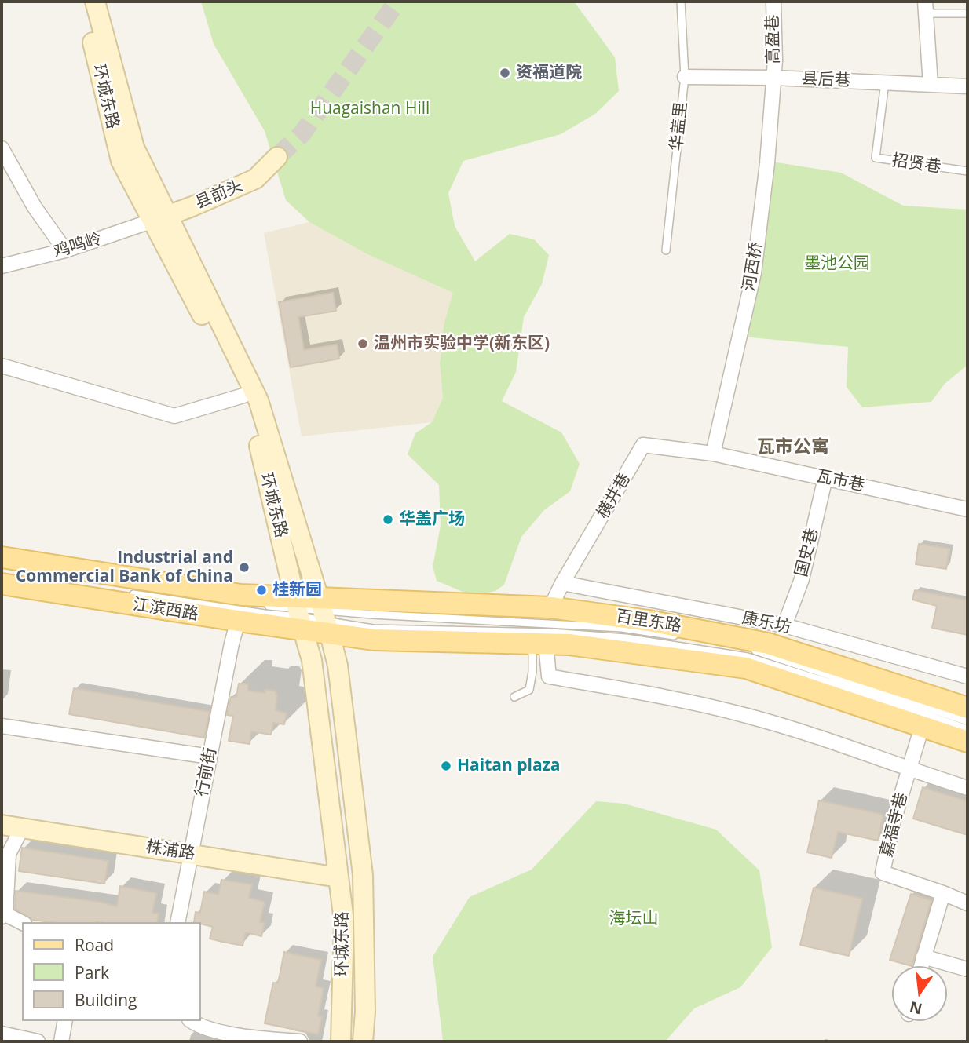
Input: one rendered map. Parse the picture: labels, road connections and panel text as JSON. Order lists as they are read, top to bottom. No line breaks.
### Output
{"streets":{"main road":["环城东路","县前头","江滨西路","百里东路","株浦路"],"street":["高盈巷","县后巷","鸡鸣岭","河西桥","瓦市巷","横井巷","国史巷","康乐坊","行前街","嘉福寺巷"],"lane":["华盖里","招贤巷"]},"crossings":[["高盈巷","县后巷"],["高盈巷","河西桥"],["县后巷","华盖里"],["县后巷","招贤巷"],["县后巷","河西桥"],["环城东路","县前头"],["环城东路","鸡鸣岭"],["环城东路","江滨西路"],["环城东路","百里东路"],["环城东路","株浦路"],["县前头","鸡鸣岭"],["河西桥","瓦市巷"],["河西桥","横井巷"],["瓦市巷","横井巷"],["瓦市巷","国史巷"],["横井巷","百里东路"],["横井巷","康乐坊"],["国史巷","康乐坊"],["江滨西路","百里东路"],["江滨西路","行前街"],["百里东路","嘉福寺巷"],["行前街","株浦路"]],"districts":["瓦市公寓"],"parks":["Huagaishan Hill","墨池公园","海坛山"],"places":["资福道院","温州市实验中学(新东区)","华盖广场","Industrial and Commercial Bank of China","桂新园","Haitan plaza"],"legend":["Road","Park","Building"],"north":"bottom"}
